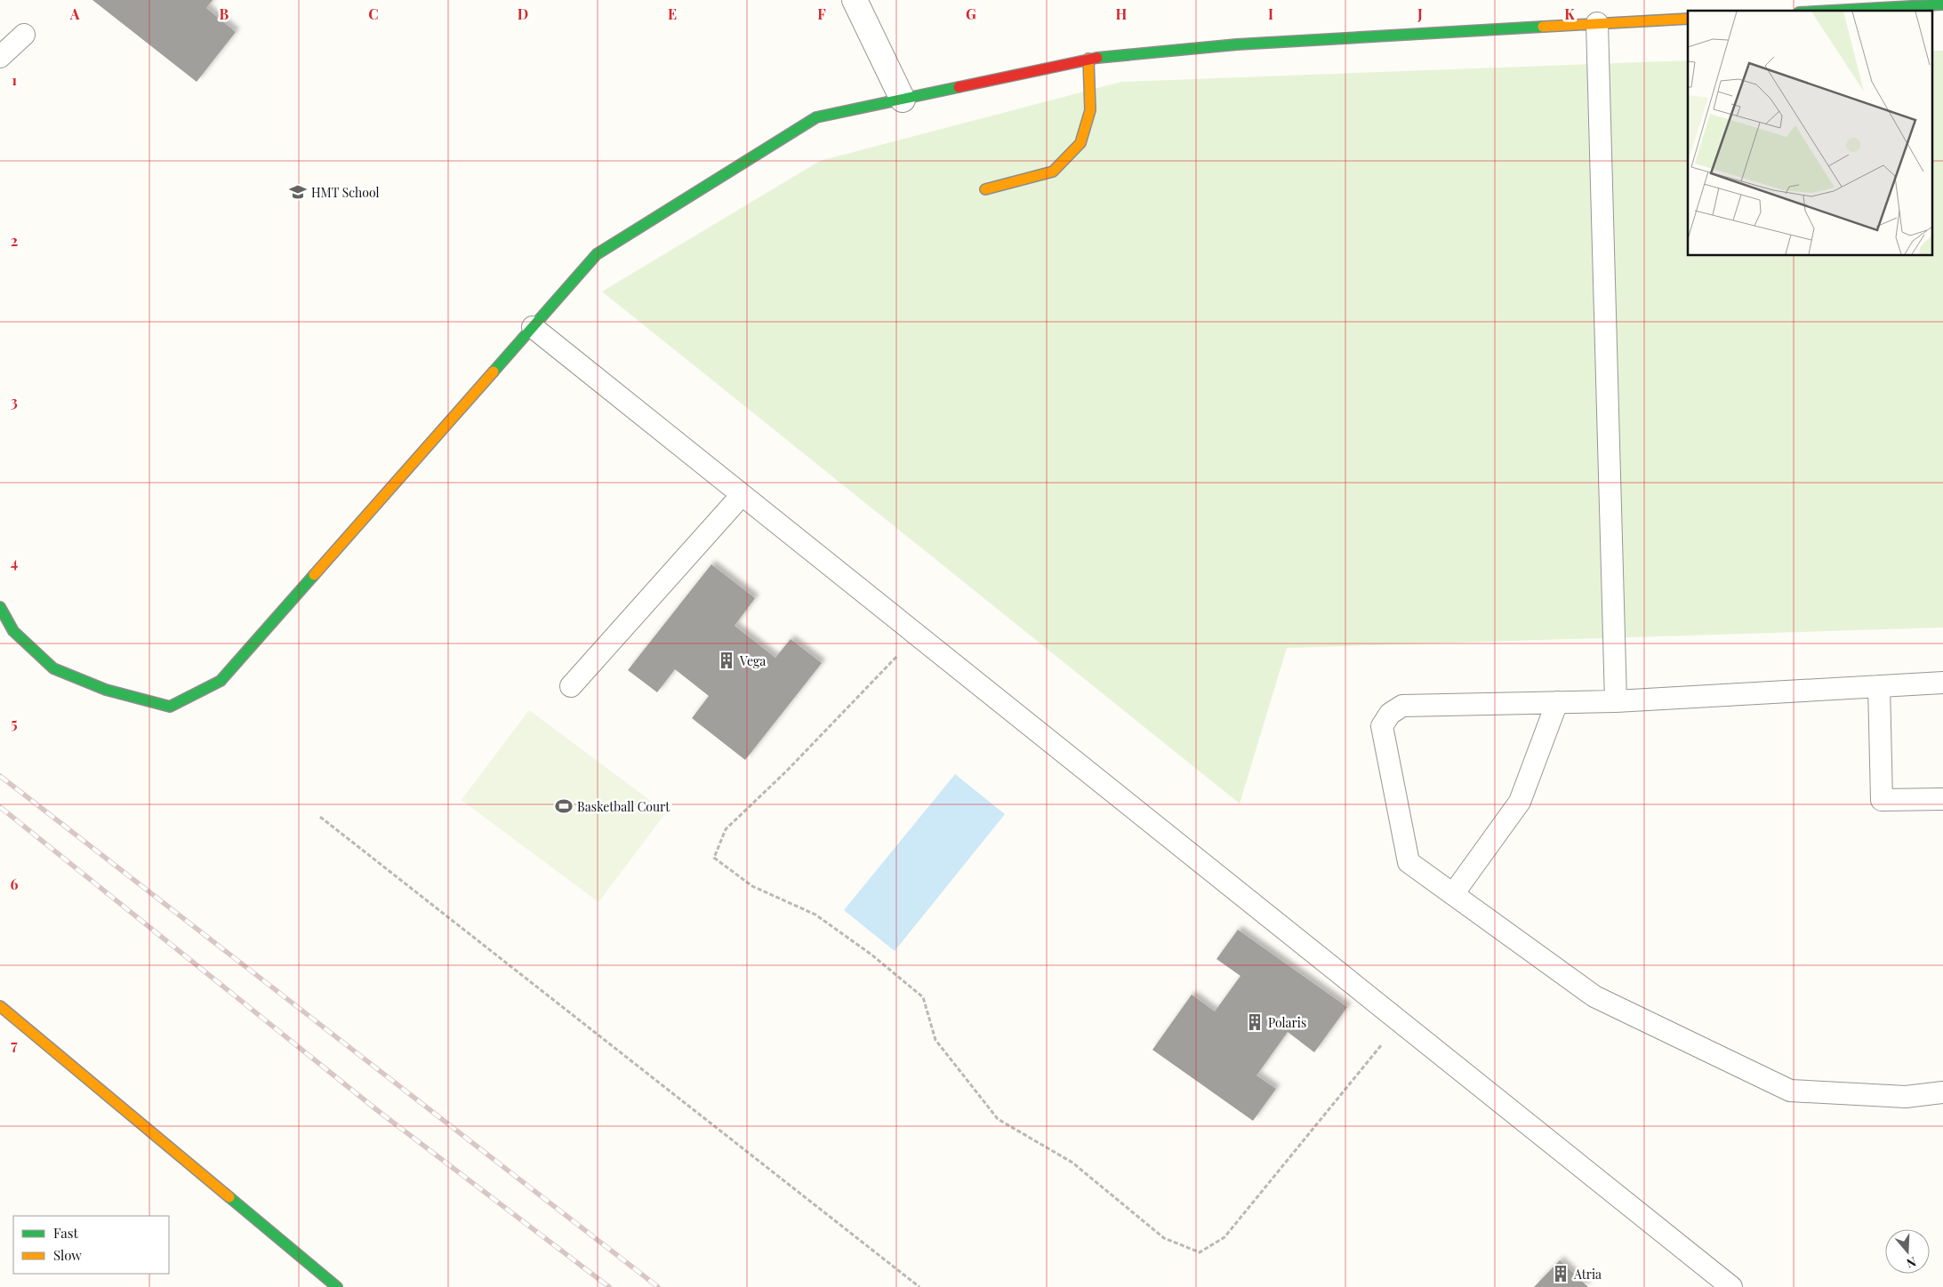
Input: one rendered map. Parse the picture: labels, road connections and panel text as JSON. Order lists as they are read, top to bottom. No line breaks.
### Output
{"places":{"school or university":["HMT School"],"building":["Vega","Polaris","Atria"],"sports":["Basketball Court"]},"legend":["Fast","Slow"],"north":"bottom","grid":{"columns":["A","B","C","D","E","F","G","H","I","J","K"],"rows":["1","2","3","4","5","6","7"]}}
